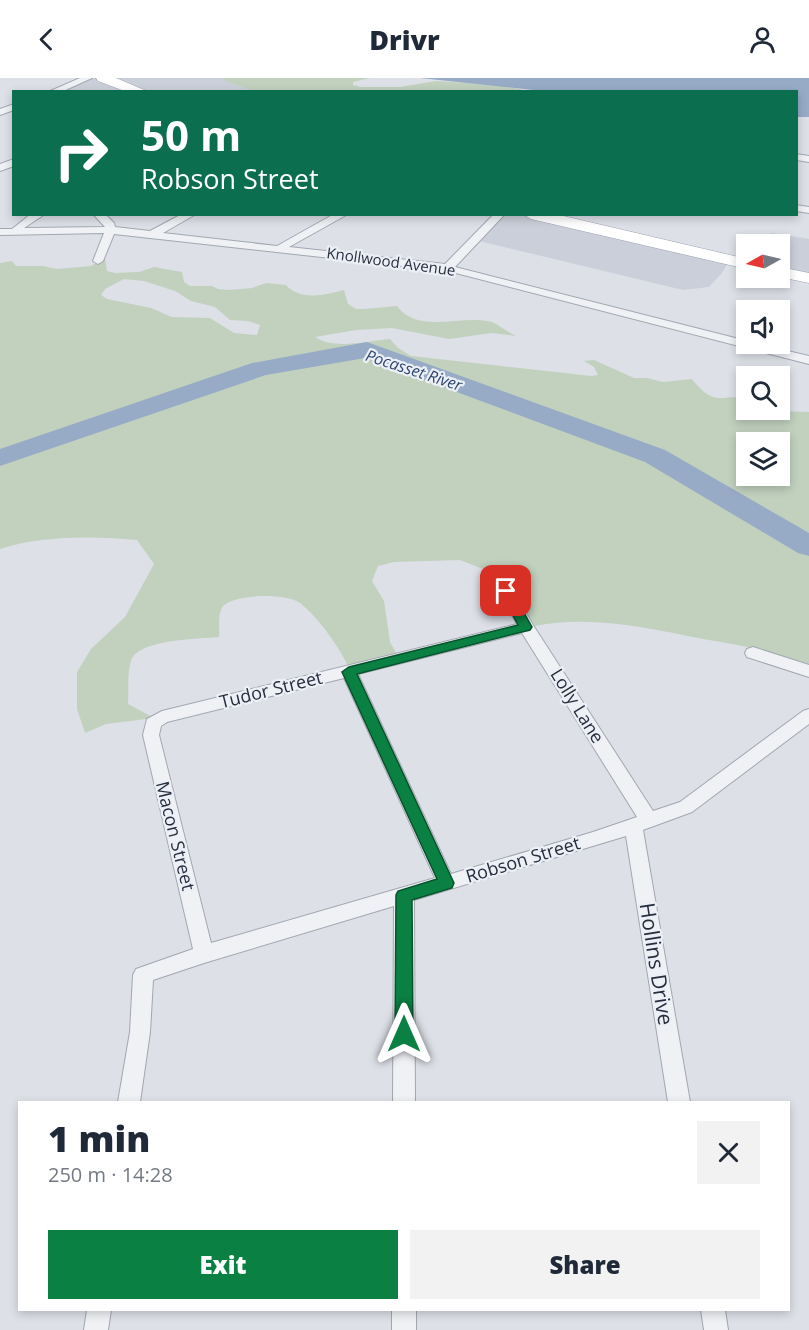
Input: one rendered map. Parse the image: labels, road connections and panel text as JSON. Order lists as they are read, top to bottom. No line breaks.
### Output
{"streets":{"street":["Knollwood Avenue","Tudor Street","Lolly Lane","Macon Street","Robson Street","Hollins Drive"]},"crossings":[["Tudor Street","Lolly Lane"],["Tudor Street","Macon Street"],["Lolly Lane","Robson Street"],["Lolly Lane","Hollins Drive"],["Macon Street","Robson Street"],["Robson Street","Hollins Drive"]],"water":["Pocasset River"],"north":"left","page":{"header":"Drivr","turn":["50 m","Robson Street"],"heading":["1 min","250 m · 14:28"],"buttons":["Exit","Share"]}}
